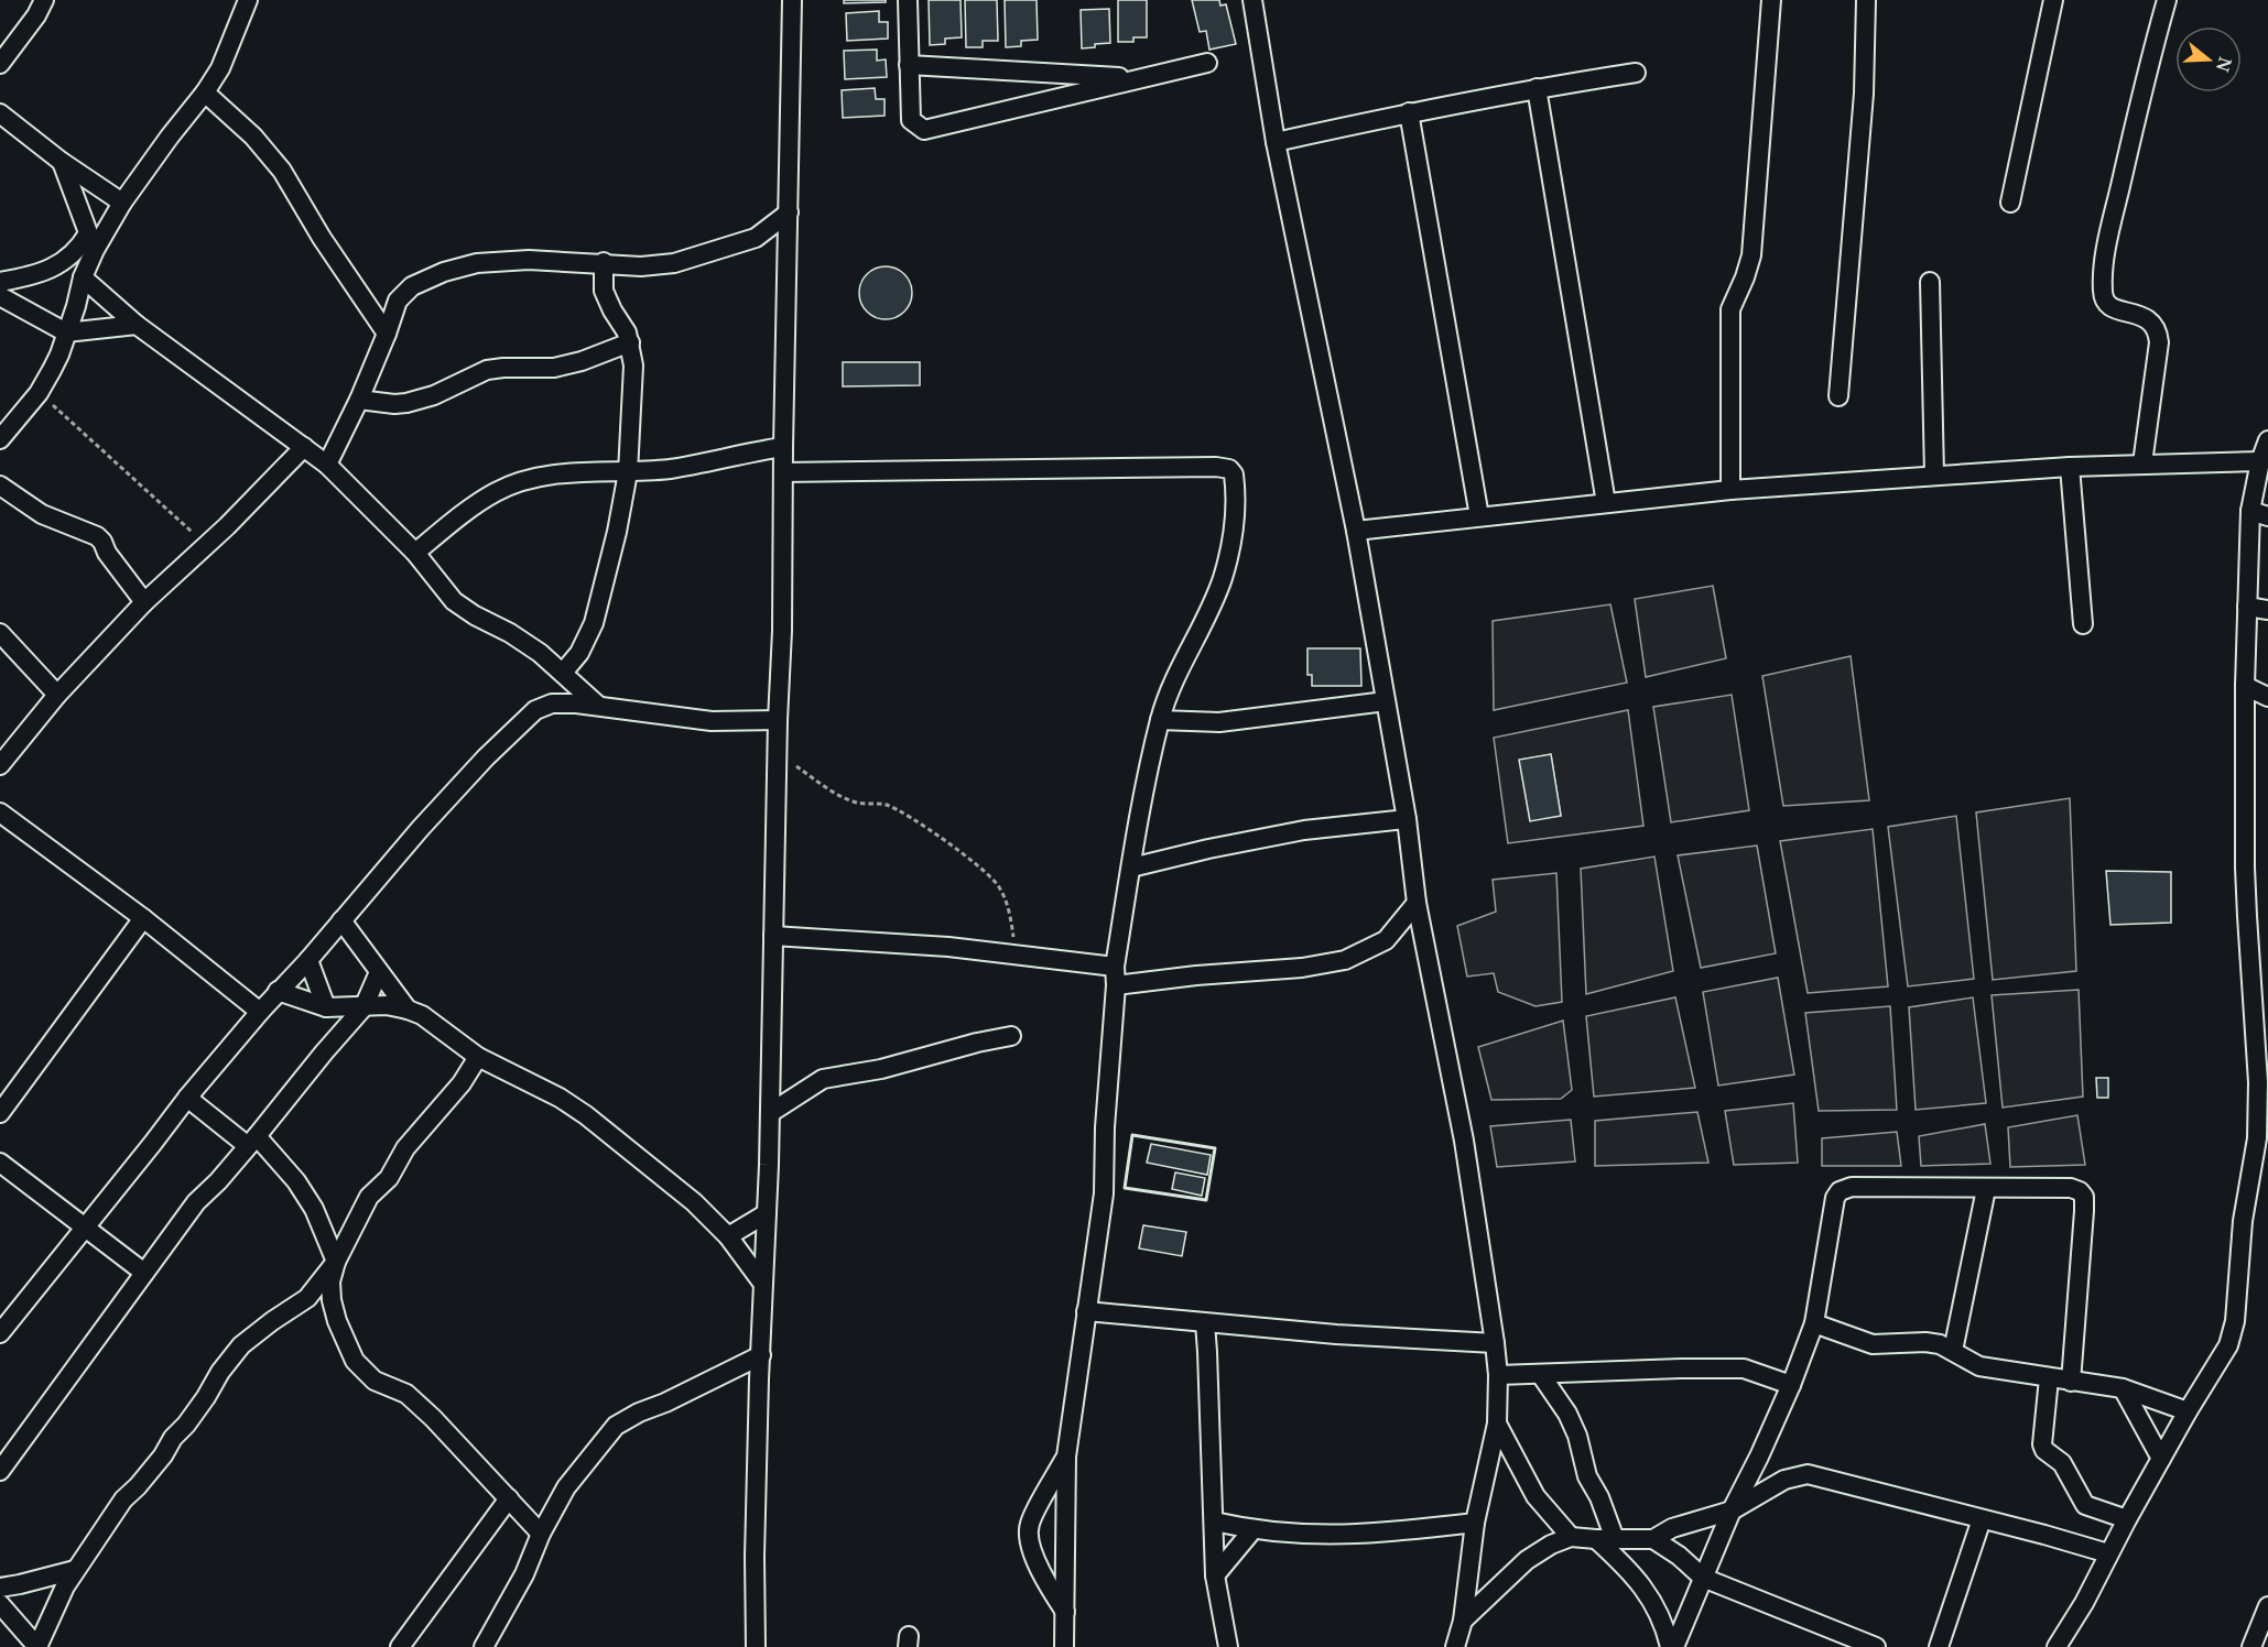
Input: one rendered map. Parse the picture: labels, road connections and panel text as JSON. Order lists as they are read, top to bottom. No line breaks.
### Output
{"north":"right"}
